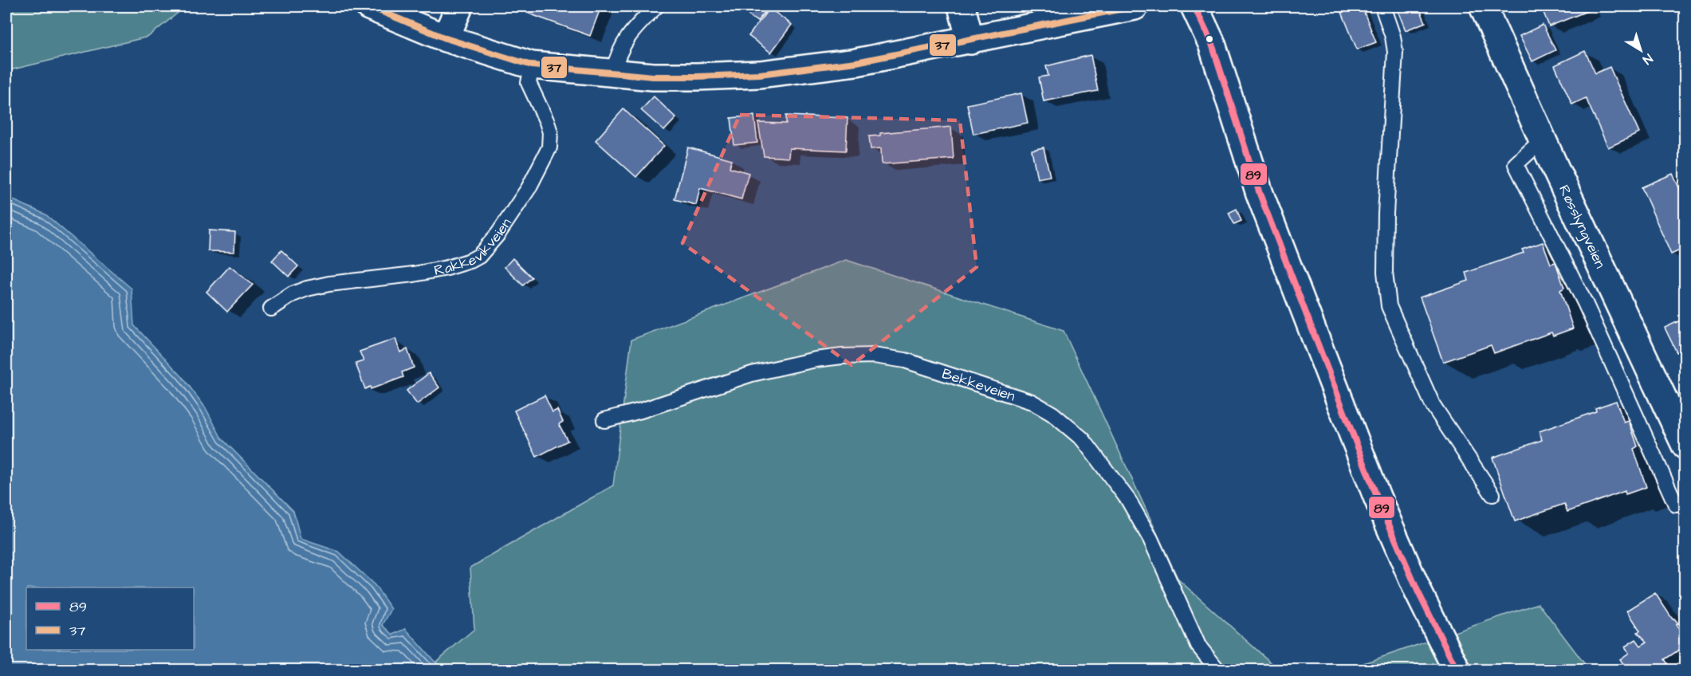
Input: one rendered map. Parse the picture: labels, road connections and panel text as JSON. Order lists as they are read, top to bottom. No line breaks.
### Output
{"streets":{"street":["Røsslyngveien"],"lane":["Rakkevikveien","Bekkeveien"]},"lines":["transit line 89","transit line 37"],"legend":["89","37"],"north":"bottom right"}
